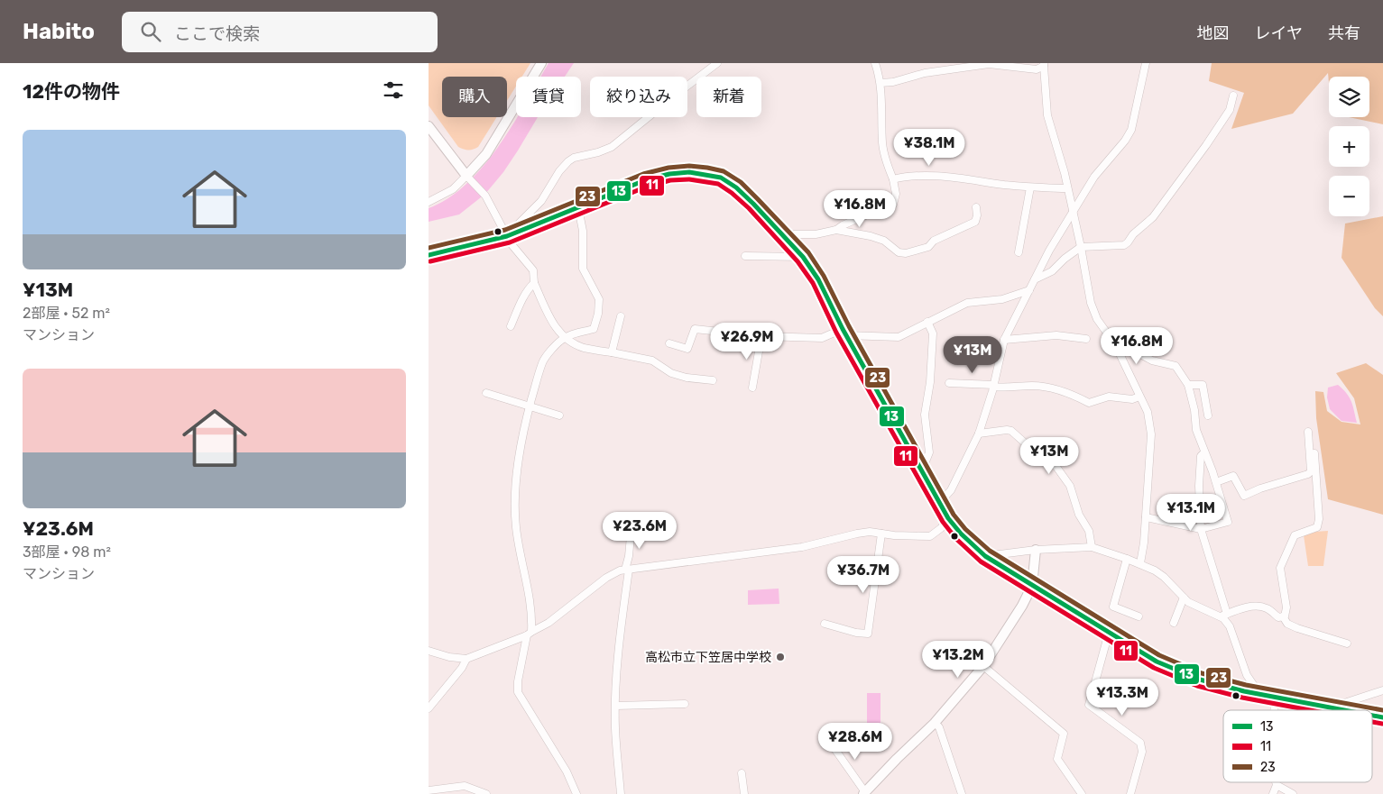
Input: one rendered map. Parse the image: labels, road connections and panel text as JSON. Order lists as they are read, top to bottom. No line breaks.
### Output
{"places":["高松市立下笠居中学校"],"lines":["transit line 23","transit line 13","transit line 11"],"legend":["13","11","23"],"page":{"header":"Habito","search":"ここで検索","nav":["地図","レイヤ","共有"],"heading":"12件の物件","map_buttons":["+","−"],"chip":["購入","賃貸","絞り込み","新着"],"list":[{"name":"¥13M","note":"2部屋 · 52 m² · マンション"},{"name":"¥23.6M","note":"3部屋 · 98 m² · マンション"}],"price":["¥38.1M","¥16.8M","¥26.9M","¥16.8M","¥13M","¥13M","¥13.1M","¥23.6M","¥36.7M","¥13.2M","¥13.3M","¥28.6M"]}}
